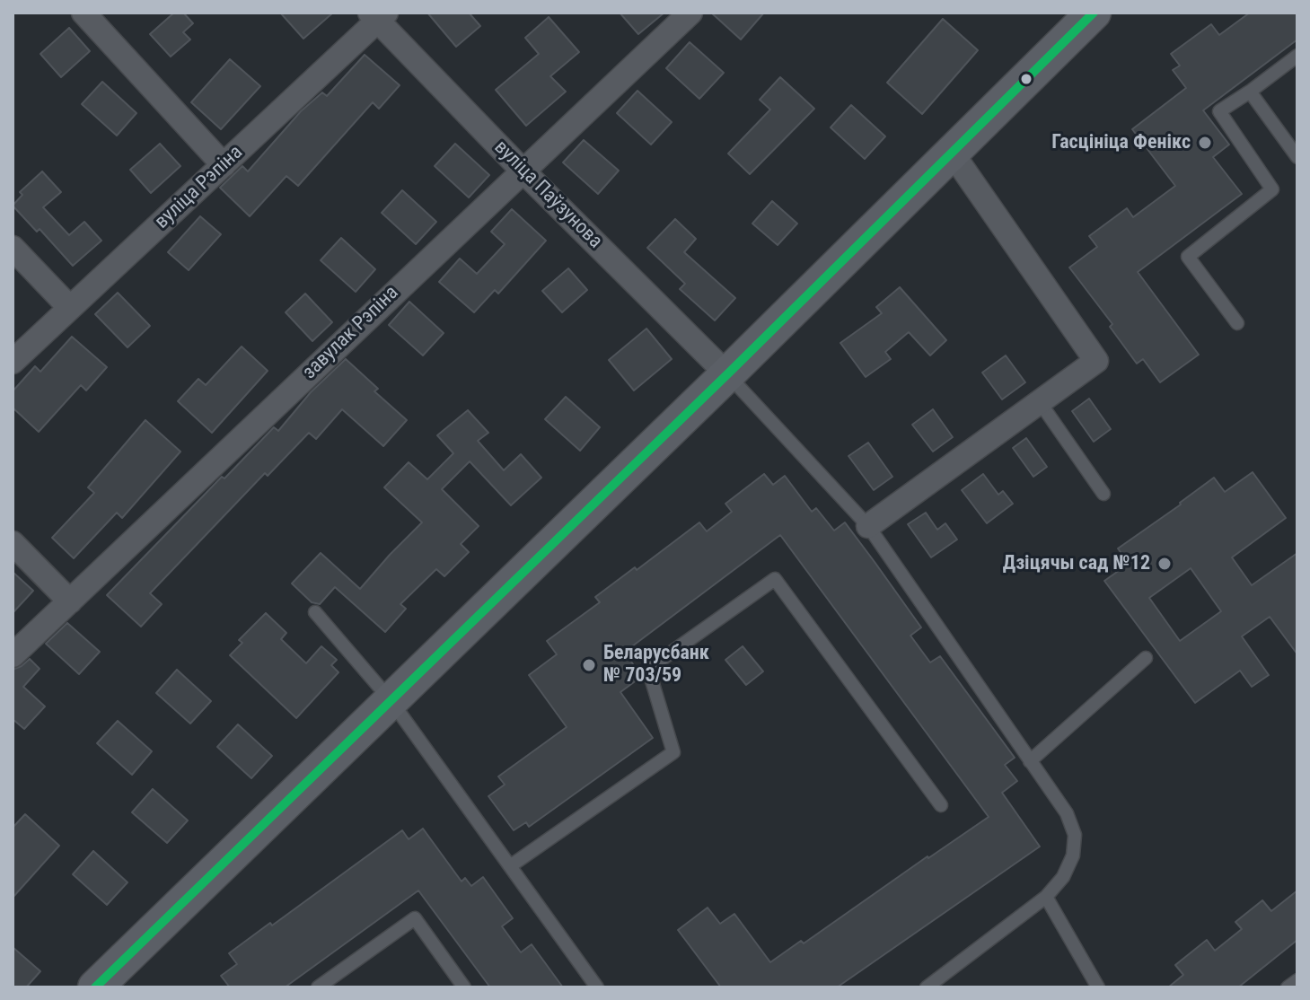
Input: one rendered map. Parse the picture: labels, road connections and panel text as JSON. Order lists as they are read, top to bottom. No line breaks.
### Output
{"streets":{"street":["вуліца Рэпіна","вуліца Паўзунова","завулак Рэпіна"]},"crossings":[["вуліца Рэпіна","вуліца Паўзунова"],["вуліца Паўзунова","завулак Рэпіна"]],"places":["Гасцініца Фенікс","Дзіцячы сад №12","Беларусбанк № 703/59"]}
